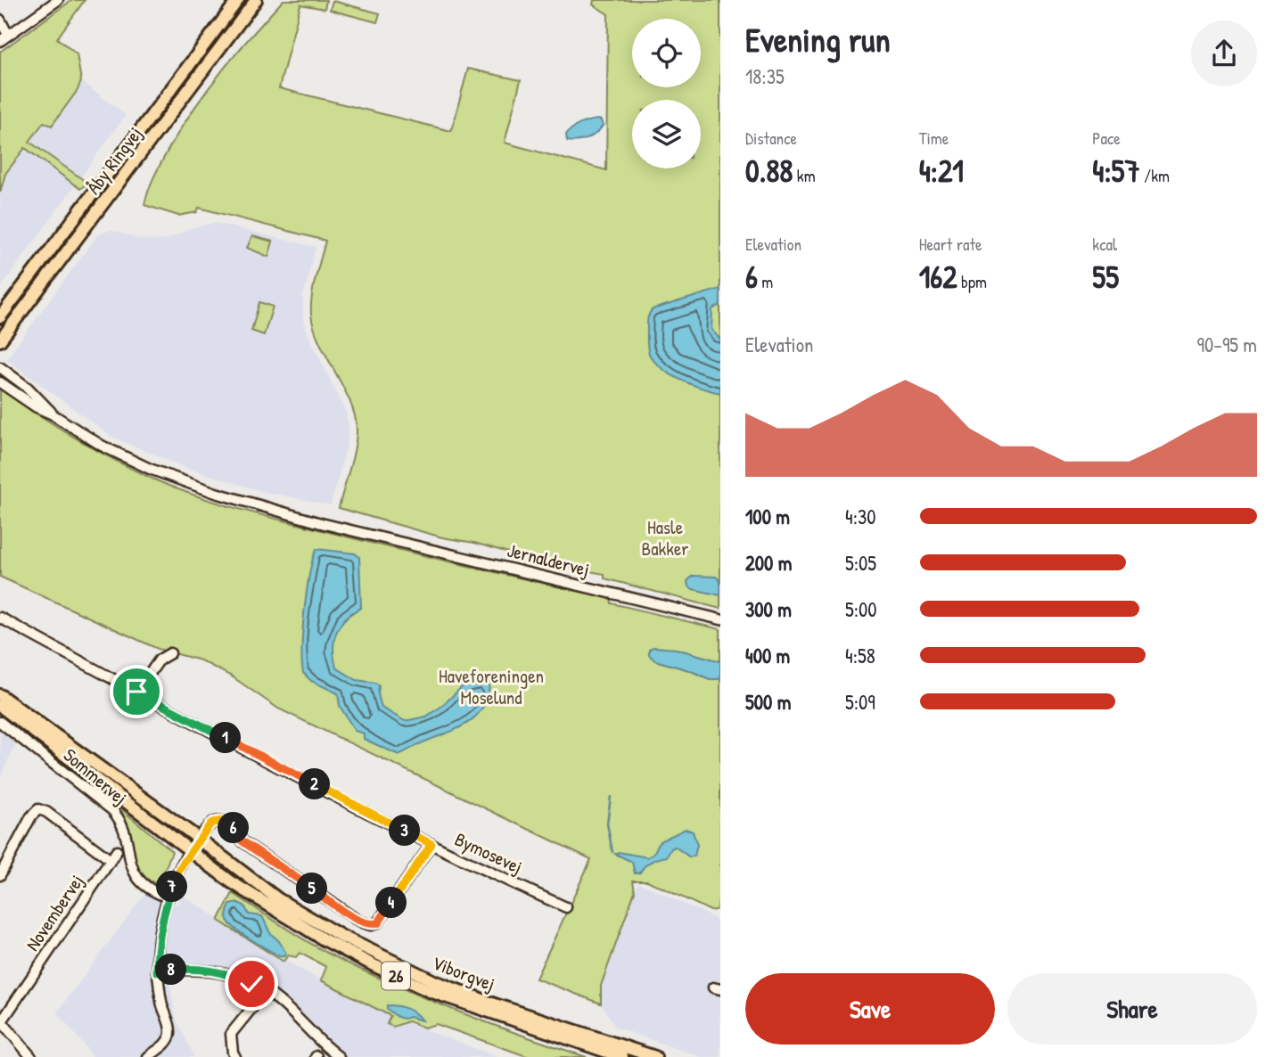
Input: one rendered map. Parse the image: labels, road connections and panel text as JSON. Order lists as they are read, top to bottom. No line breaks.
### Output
{"streets":{"main road":["Åby Ringvej","Viborgvej","26"],"street":["Jernaldervej","Sommervej","Bymosevej","Novembervej"]},"parks":["Hasle Bakker","Haveforeningen Moselund"],"page":{"heading":["Evening run","18:35"],"stats":[["Distance","0.88 km"],["Time","4:21"],["Pace","4:57 /km"],["Elevation","6 m"],["Heart rate","162 bpm"],["kcal","55"]],"chart":["Elevation","90–95 m"],"list":[{"name":"100 m","note":"4:30"},{"name":"200 m","note":"5:05"},{"name":"300 m","note":"5:00"},{"name":"400 m","note":"4:58"},{"name":"500 m","note":"5:09"}],"pins":["1","2","6","3","7","5","4","8"],"buttons":["Save","Share"]}}
